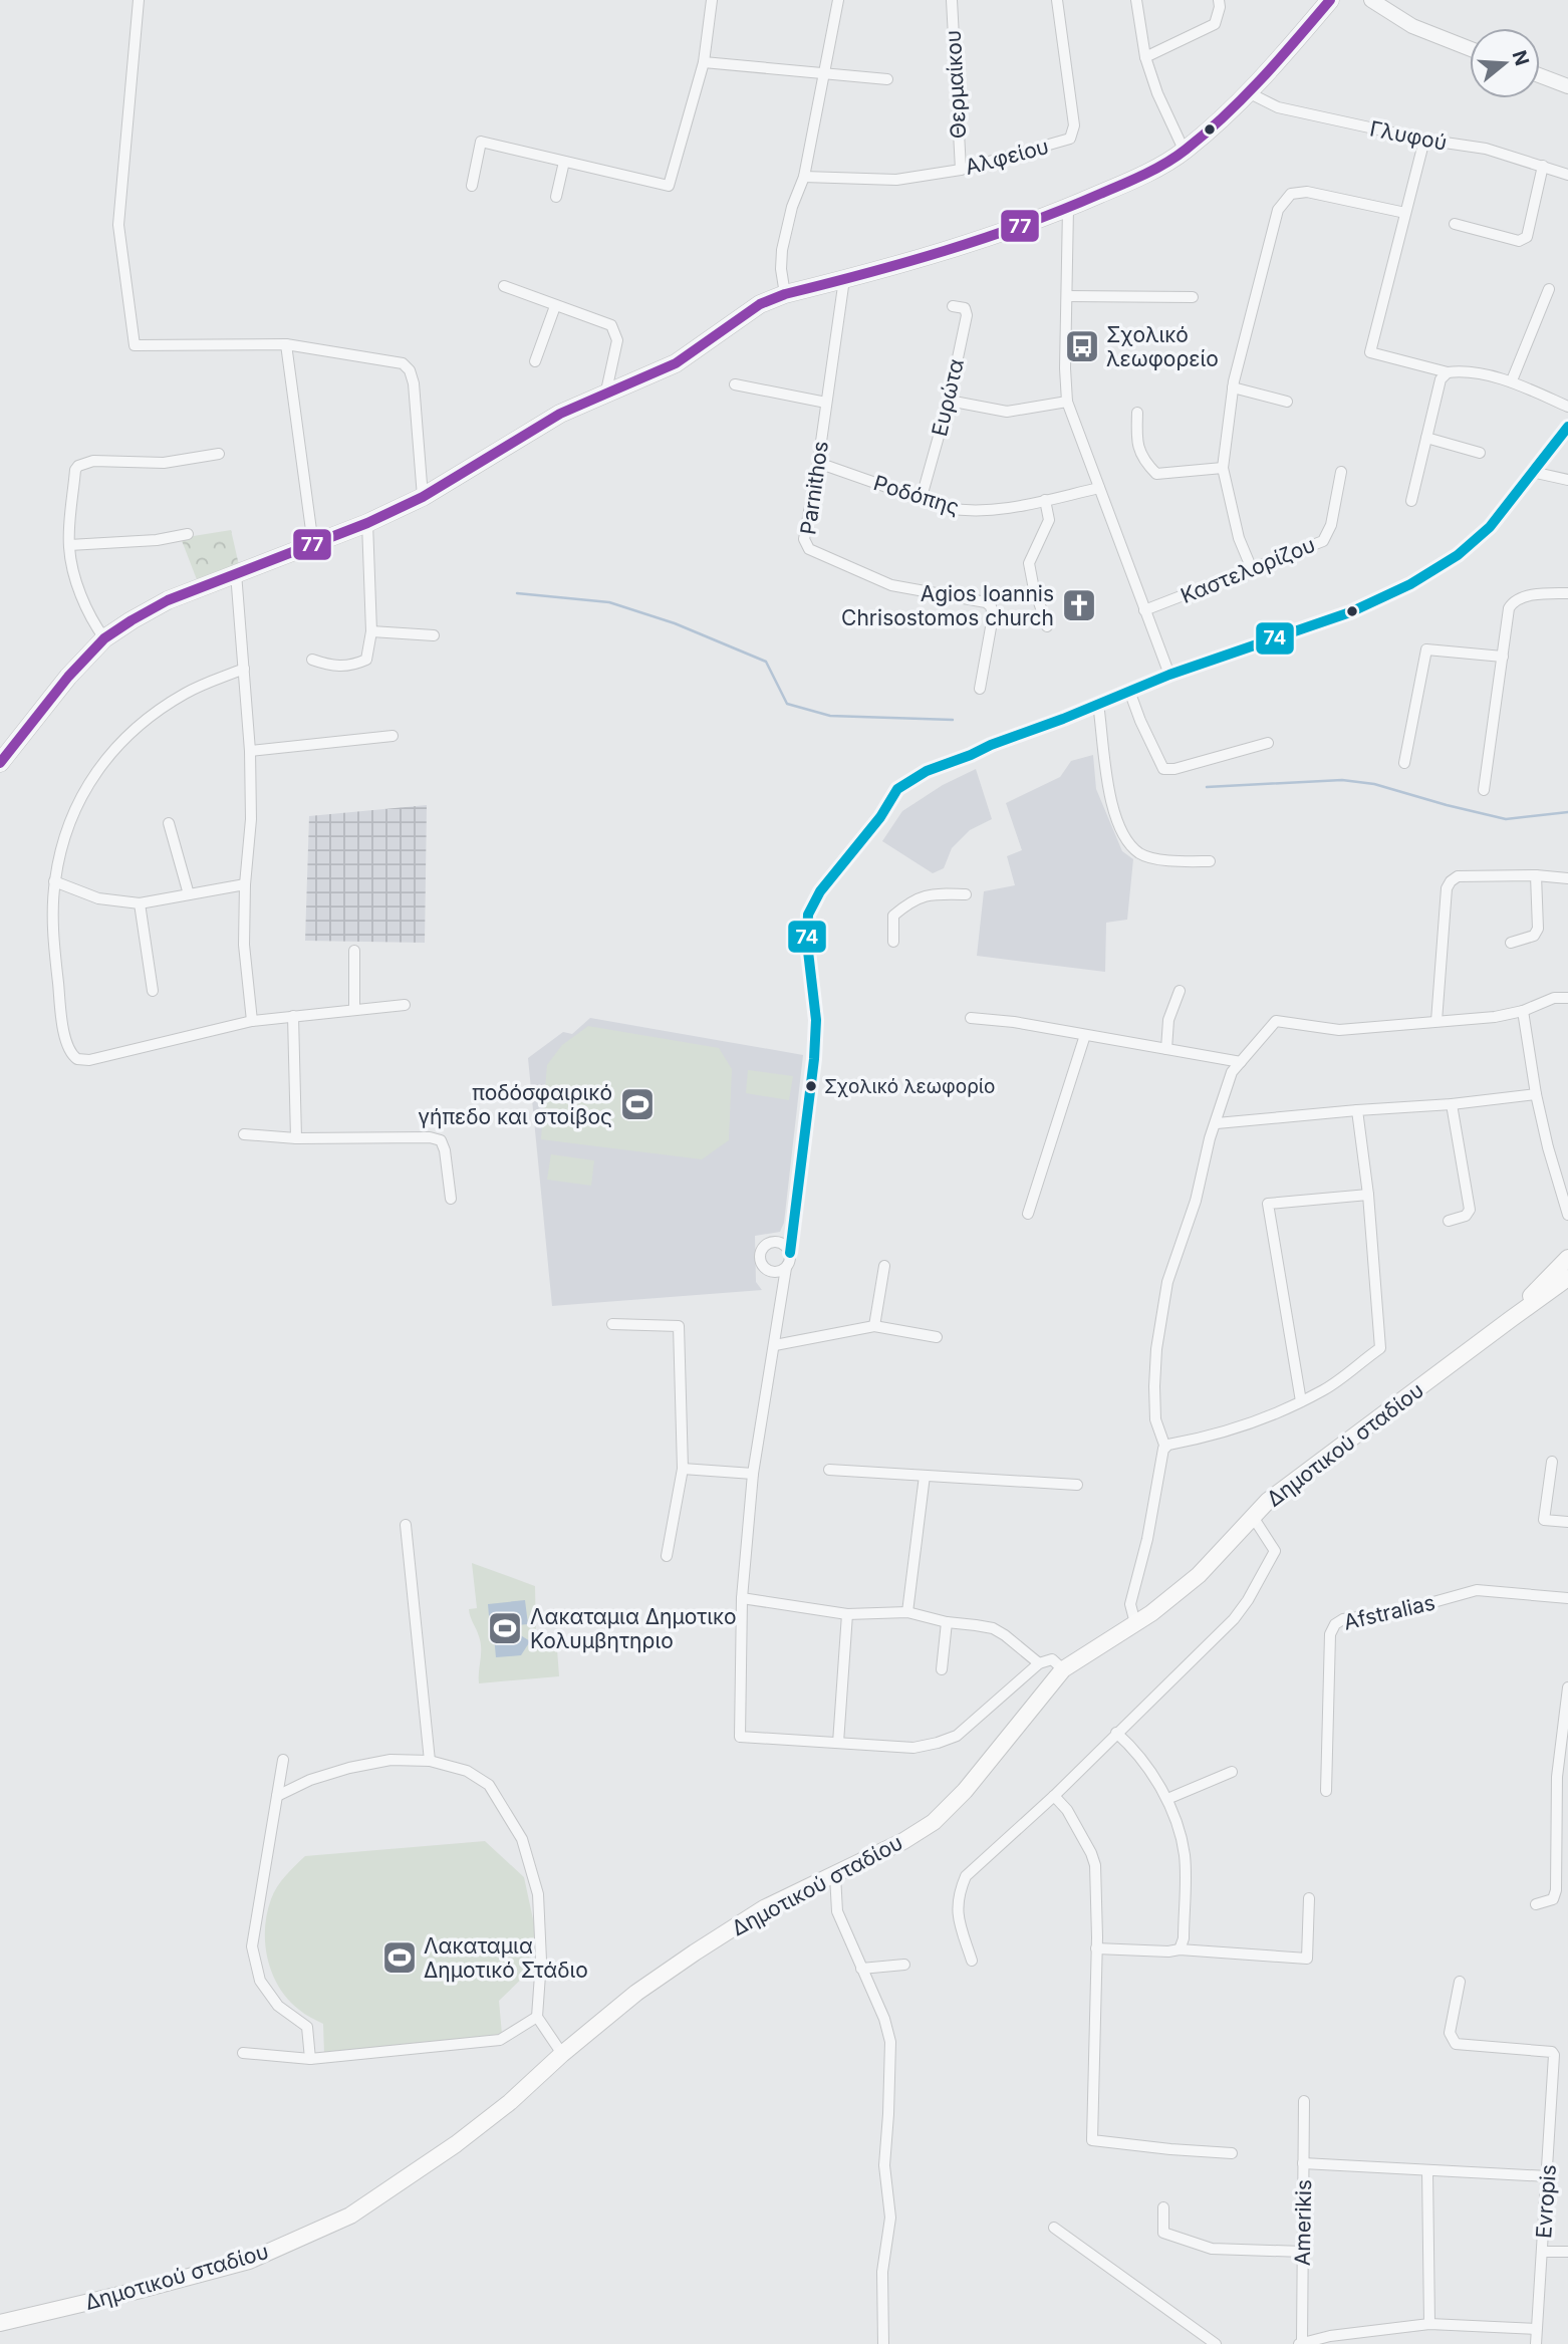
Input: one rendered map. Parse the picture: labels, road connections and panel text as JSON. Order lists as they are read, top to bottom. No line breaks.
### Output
{"streets":{"main road":["Δημοτικού σταδίου"],"street":["Θερμαίκου","Γλυφού","Αλφείου","Ευρώτα","Parnithos","Ροδόπης","Καστελορίζου","Afstralias","Evropis","Amerikis"]},"crossings":[["Θερμαίκου","Αλφείου"],["Ευρώτα","Ροδόπης"],["Parnithos","Ροδόπης"]],"places":{"bus stop":["Σχολικό λεωφορείο"],"church":["Agios Ioannis Chrisostomos church"],"other":["Σχολικό λεωφορίο"],"sports":["ποδόσφαιρικό γήπεδο και στοίβος","Λακαταμια Δημοτικο Κολυμβητηριο","Λακαταμια Δημοτικό Στάδιο"]},"lines":["transit line 77","transit line 74"],"north":"right"}
